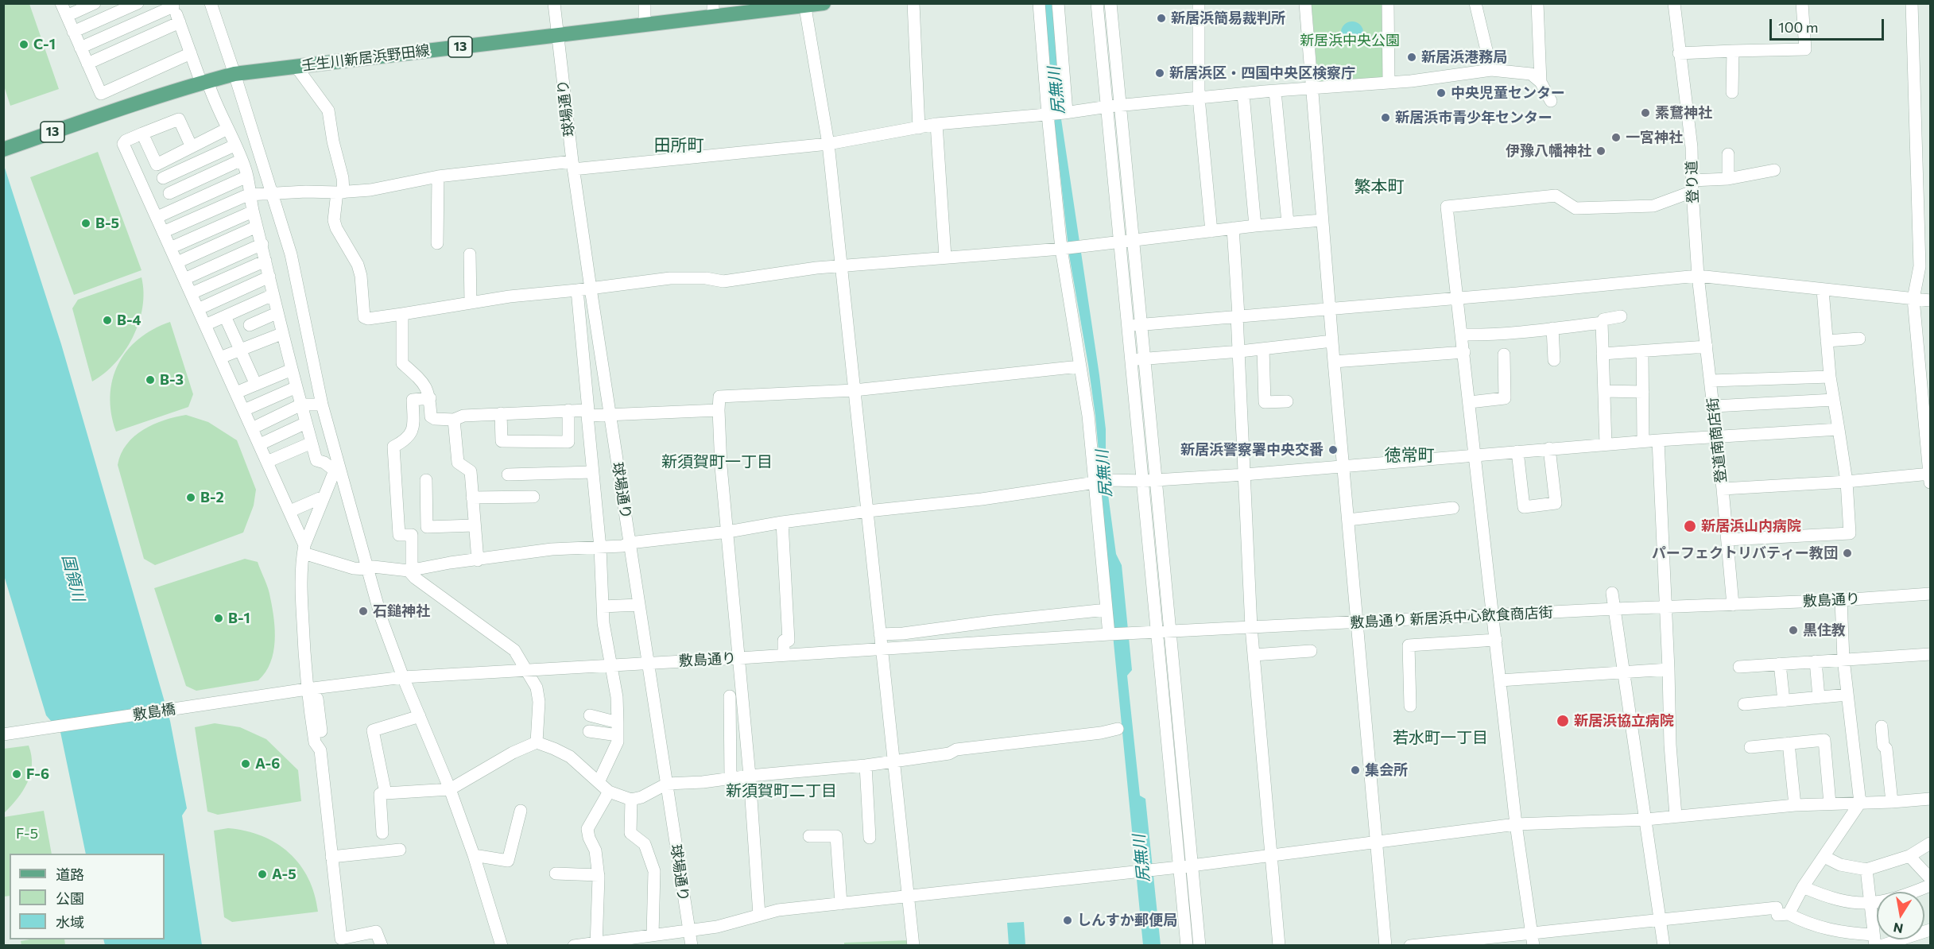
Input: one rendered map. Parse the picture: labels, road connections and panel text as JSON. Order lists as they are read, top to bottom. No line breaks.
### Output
{"streets":{"main road":["13","壬生川新居浜野田線"],"street":["球場通り","登り道","登道南商店街","敷島通り","敷島通り 新居浜中心飲食商店街","敷島橋"]},"crossings":[["壬生川新居浜野田線","球場通り"],["球場通り","敷島通り"],["登り道","登道南商店街"],["登道南商店街","敷島通り"],["登道南商店街","敷島通り 新居浜中心飲食商店街"],["敷島通り","敷島通り 新居浜中心飲食商店街"],["敷島通り","敷島橋"]],"districts":["田所町","繁本町","徳常町","新須賀町一丁目","若水町一丁目","新須賀町二丁目"],"water":["尻無川","国領川"],"parks":["新居浜中央公園","F-5"],"places":["新居浜簡易裁判所","C-1","新居浜港務局","新居浜区・四国中央区検察庁","中央児童センター","素鵞神社","新居浜市青少年センター","一宮神社","伊豫八幡神社","B-5","B-4","B-3","新居浜警察署中央交番","B-2","新居浜山内病院","パーフェクトリバティー教団","石鎚神社","B-1","黒住教","新居浜協立病院","A-6","集会所","F-6","A-5","しんすか郵便局"],"legend":["道路","公園","水域"],"scale_bar":"100 m","north":"bottom"}
